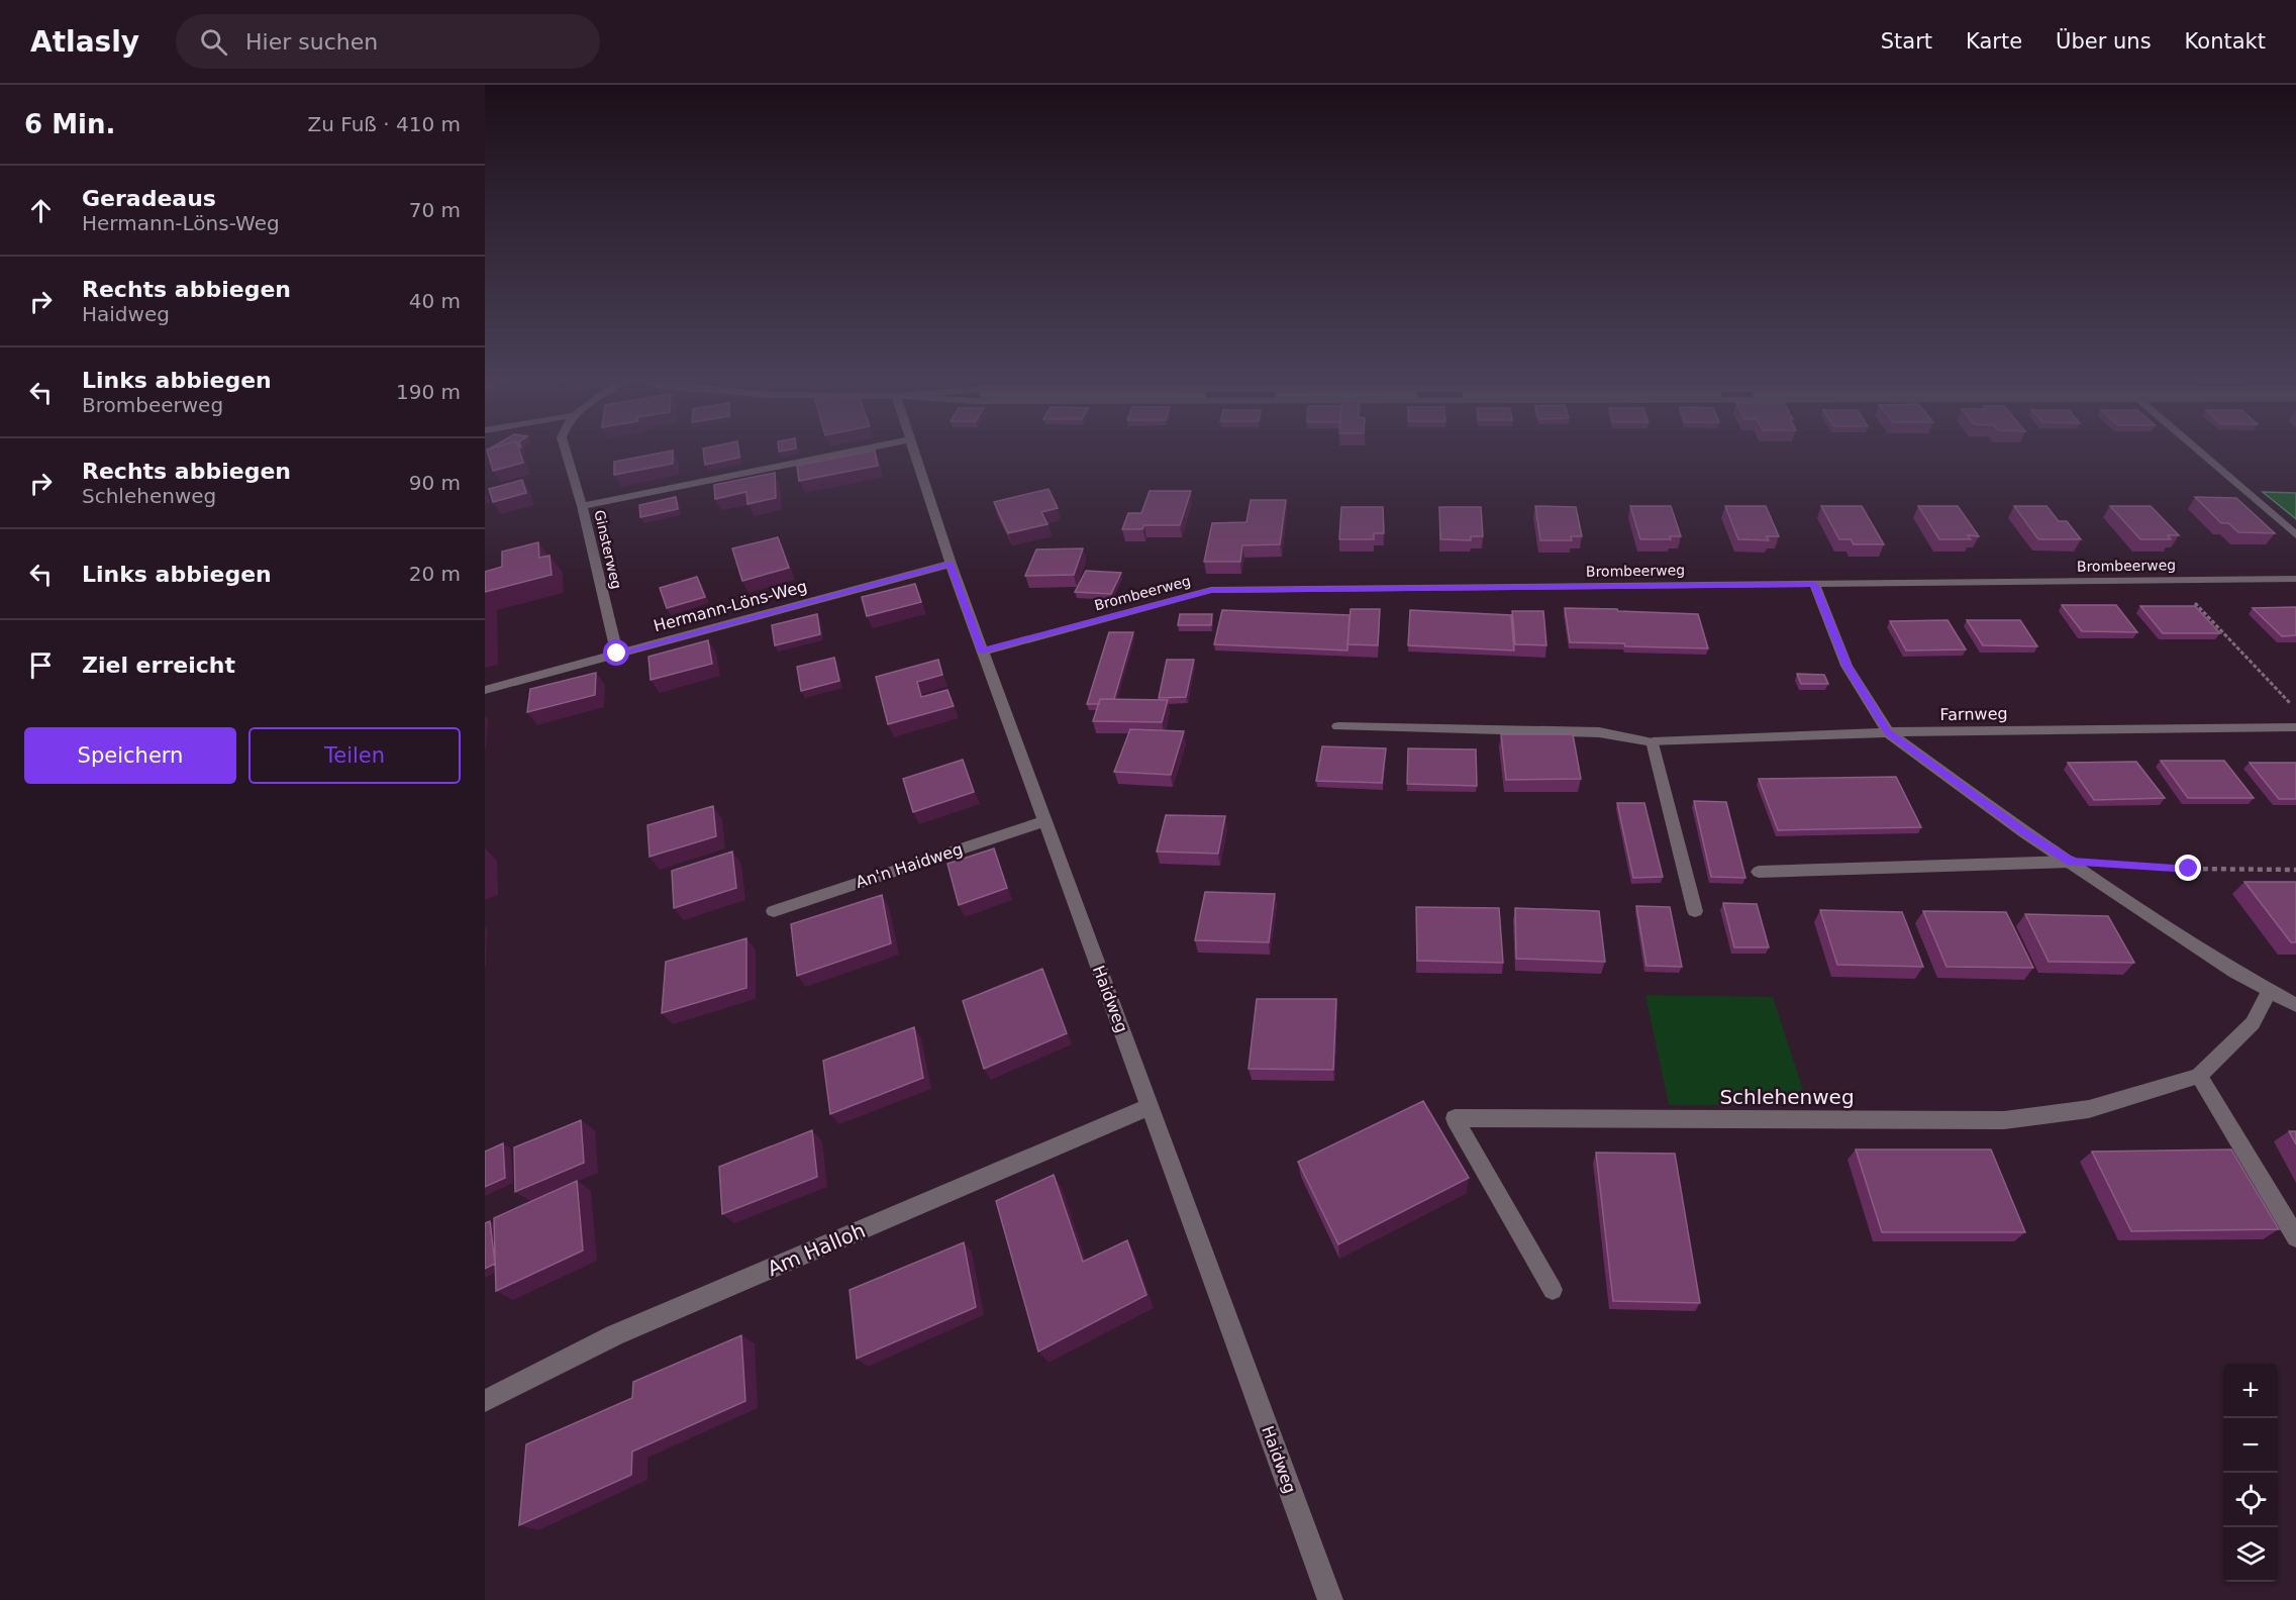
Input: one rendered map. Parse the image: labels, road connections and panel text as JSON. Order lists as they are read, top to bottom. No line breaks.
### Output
{"streets":{"street":["Ginsterweg","Brombeerweg","Hermann-Löns-Weg","Farnweg","An'n Haidweg","Haidweg","Schlehenweg","Am Halloh"]},"crossings":[["Ginsterweg","Hermann-Löns-Weg"],["Brombeerweg","Haidweg"],["Hermann-Löns-Weg","Haidweg"],["An'n Haidweg","Haidweg"],["Haidweg","Am Halloh"]],"page":{"header":"Atlasly","search":"Hier suchen","nav":["Start","Karte","Über uns","Kontakt"],"heading":["6 Min.","Zu Fuß · 410 m"],"list":[["Geradeaus","Hermann-Löns-Weg","70 m"],["Rechts abbiegen","Haidweg","40 m"],["Links abbiegen","Brombeerweg","190 m"],["Rechts abbiegen","Schlehenweg","90 m"],["Links abbiegen","20 m"],"Ziel erreicht"],"buttons":["Speichern","Teilen"],"map_buttons":["+","−"]}}
